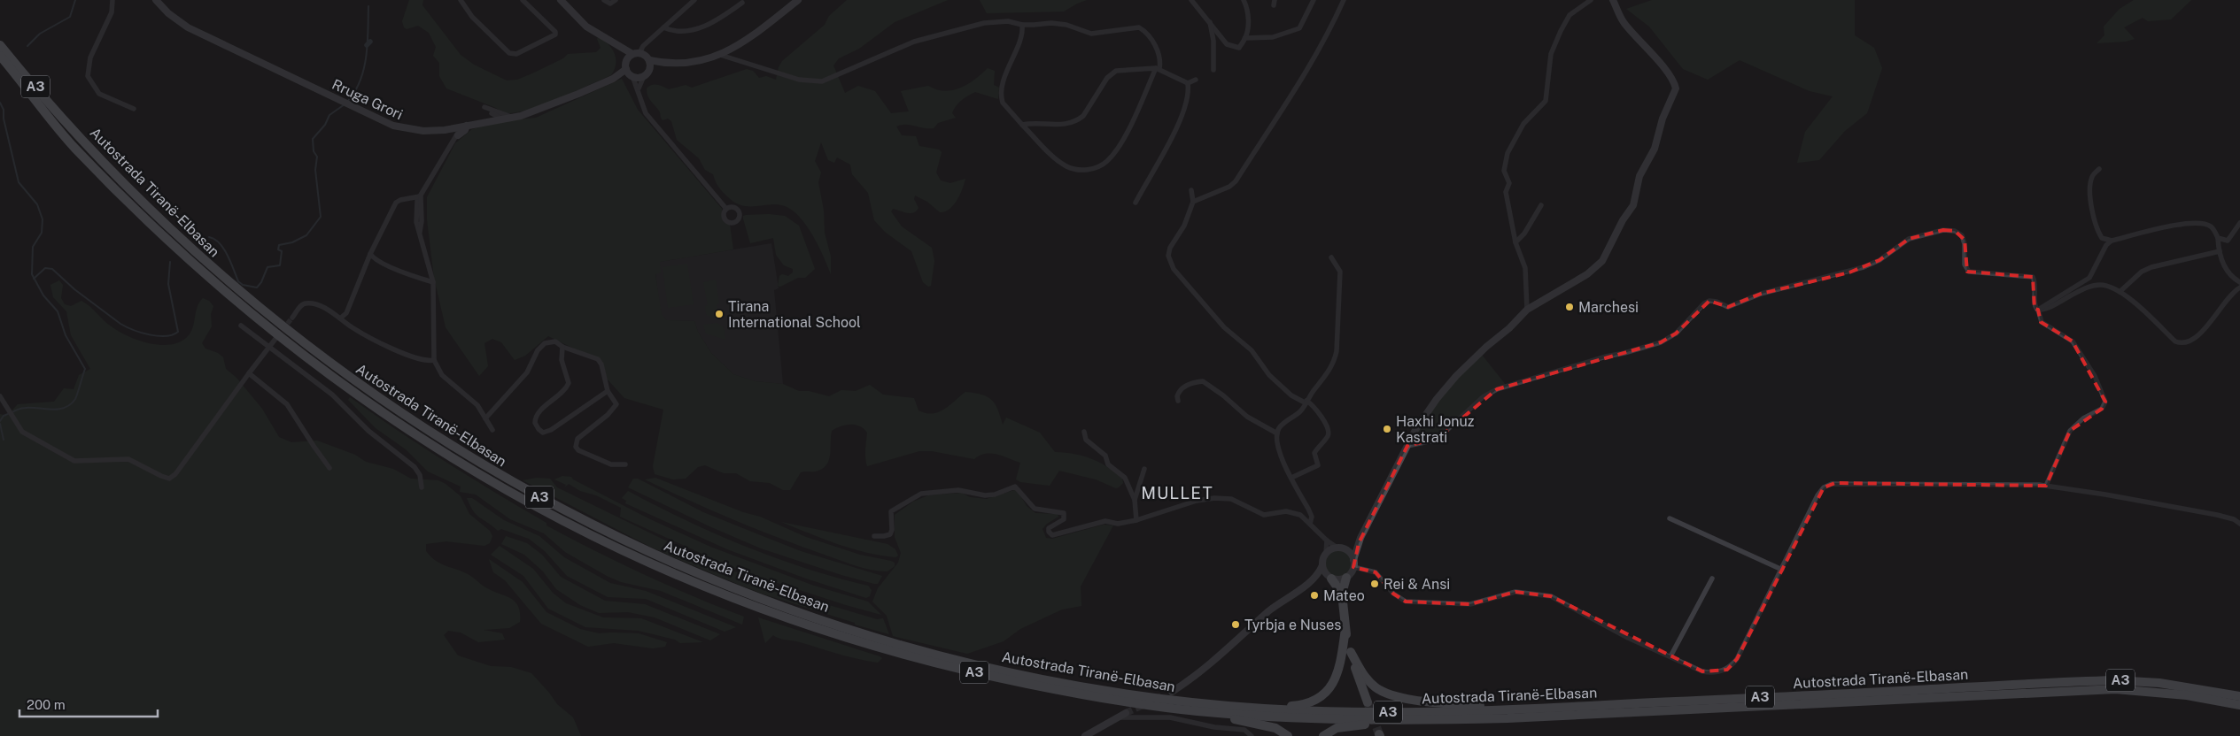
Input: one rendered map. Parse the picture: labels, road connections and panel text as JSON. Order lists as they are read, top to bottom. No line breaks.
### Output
{"streets":{"highway":["A3","Autostrada Tiranë-Elbasan"],"main road":["Rruga Grori"]},"crossings":[["A3","Autostrada Tiranë-Elbasan"]],"districts":["MULLET"],"places":["Marchesi","Tirana International School","Haxhi Jonuz Kastrati","Rei & Ansi","Mateo","Tyrbja e Nuses"],"scale_bar":"200 m"}
